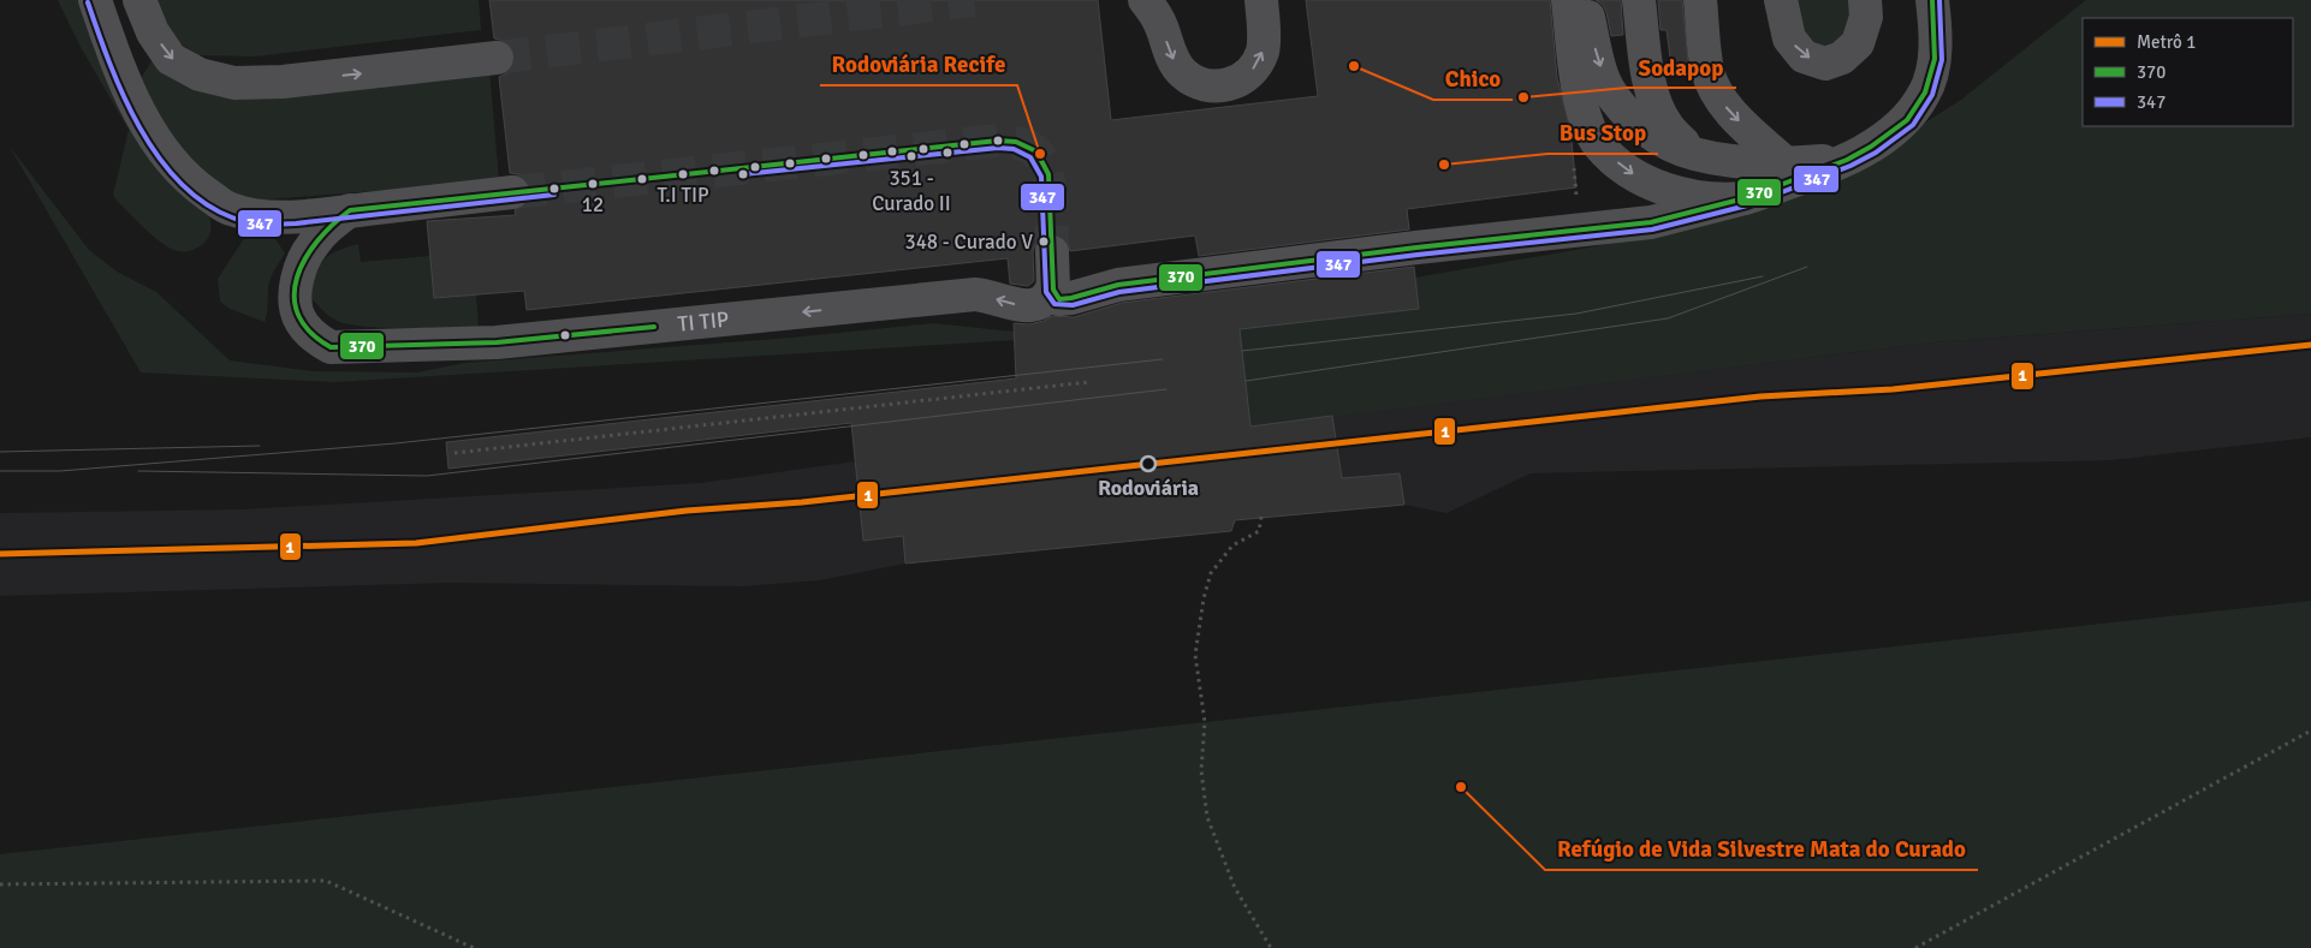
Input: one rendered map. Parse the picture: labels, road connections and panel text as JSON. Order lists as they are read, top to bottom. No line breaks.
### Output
{"streets":{"lane":["TI TIP"]},"places":["Chico","Sodapop","Rodoviária Recife","351 - Curado II","Bus Stop","T.I TIP","12","348 - Curado V","Rodoviária","Refúgio de Vida Silvestre Mata do Curado"],"lines":["transit line 370","transit line 347","metro line 1"],"legend":["Metrô 1","370","347"]}
